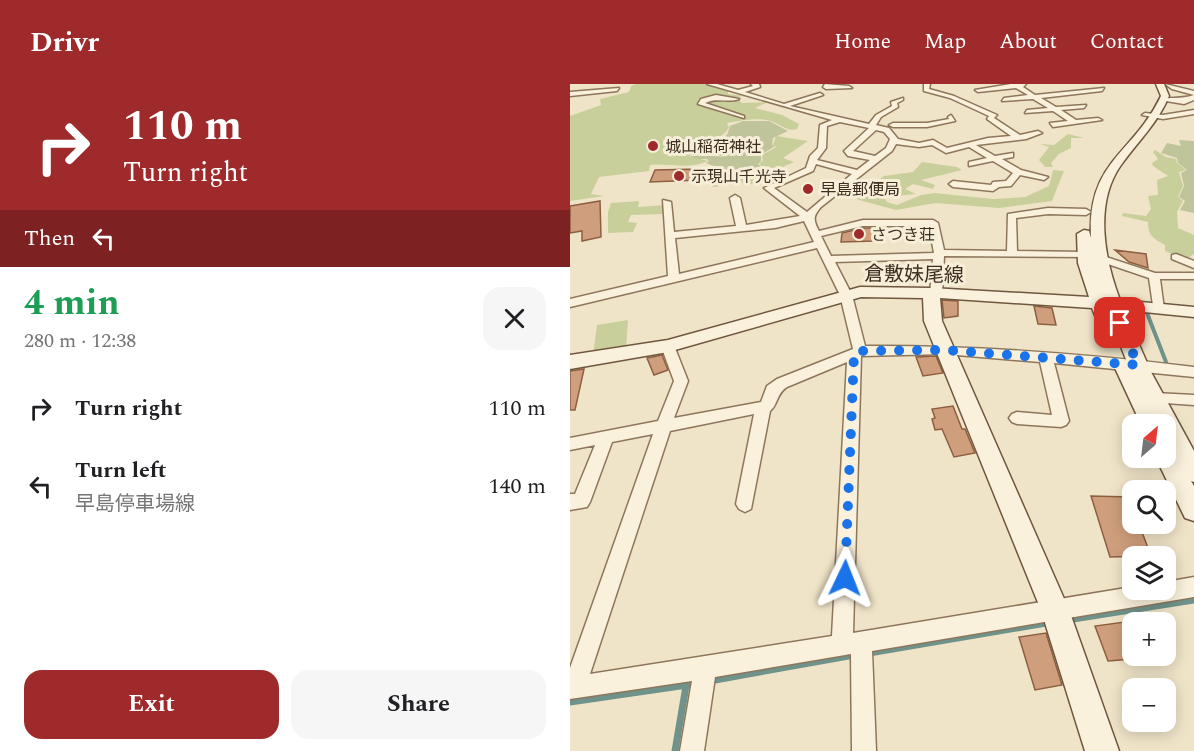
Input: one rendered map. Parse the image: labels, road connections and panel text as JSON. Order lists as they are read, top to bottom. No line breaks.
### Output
{"streets":{"main road":["倉敷妹尾線"]},"places":["城山稲荷神社","示現山千光寺","早島郵便局","さつき荘"],"north":"top right","page":{"header":"Drivr","nav":["Home","Map","About","Contact"],"turn":["110 m","Turn right"],"then":"Then","heading":["4 min","280 m · 12:38"],"list":[{"name":"Turn right","value":"110 m"},{"name":"Turn left","note":"早島停車場線","value":"140 m"}],"map_buttons":["+","−"],"buttons":["Exit","Share"]}}
